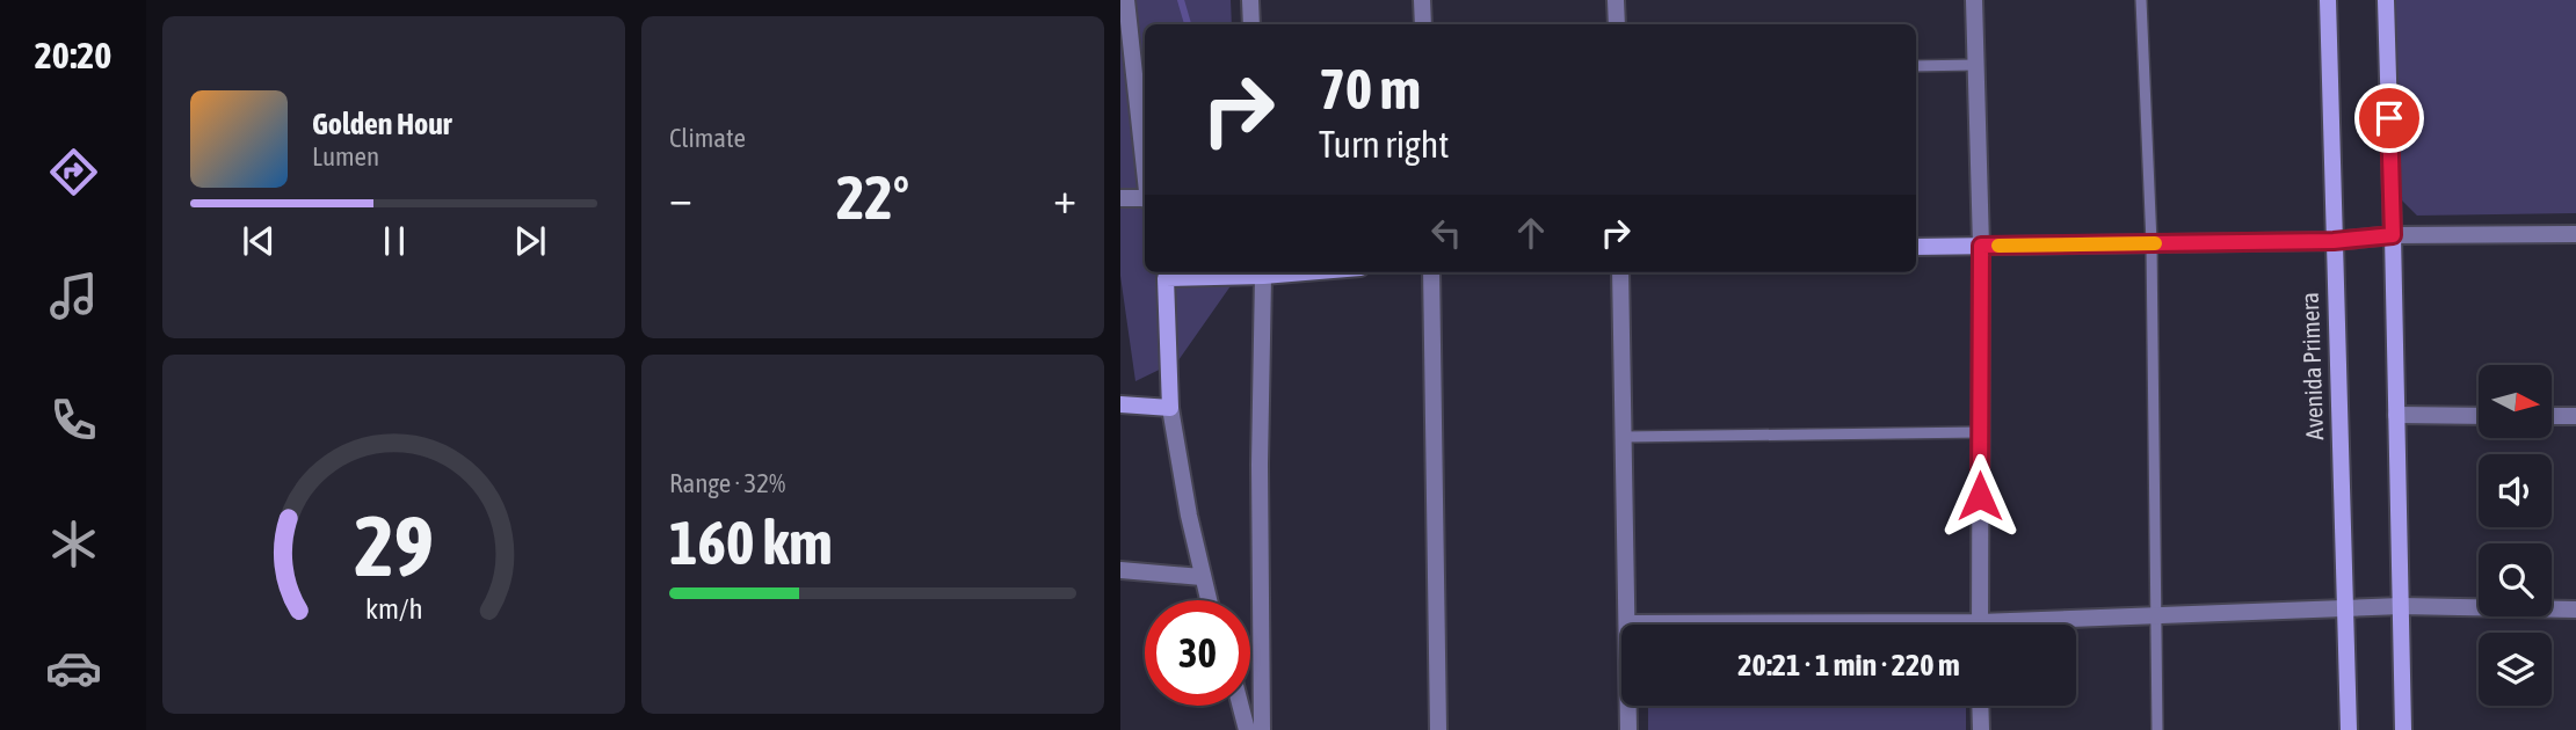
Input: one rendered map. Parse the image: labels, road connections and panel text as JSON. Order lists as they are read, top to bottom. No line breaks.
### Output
{"streets":{"main road":["Avenida Primera"]},"north":"right","page":{"tabs":"20:20","tile":["Climate",["Range · 32%","160 km"]],"turn":["70 m","Turn right"],"song":["Golden Hour","Lumen"],"heat":["−","22°","+"],"limit":"30","trip":"20:21 · 1 min · 220 m","gauge":["29","km/h"]}}
